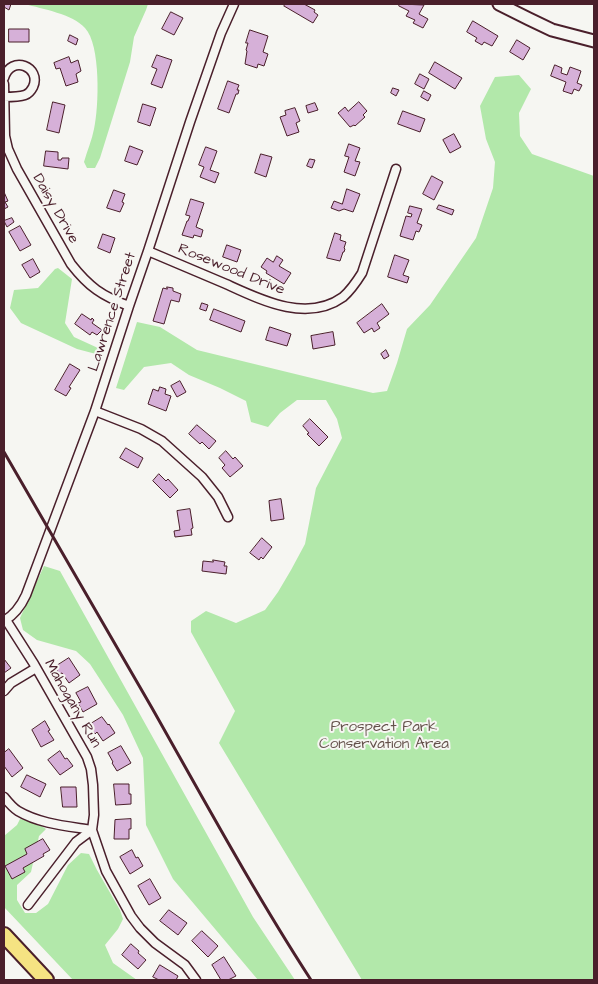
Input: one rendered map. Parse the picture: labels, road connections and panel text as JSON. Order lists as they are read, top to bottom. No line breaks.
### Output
{"streets":{"street":["Daisy Drive","Rosewood Drive","Lawrence Street","Mahogany Run"]},"crossings":[["Daisy Drive","Lawrence Street"],["Rosewood Drive","Lawrence Street"],["Lawrence Street","Mahogany Run"]],"parks":["Prospect Park Conservation Area"]}
